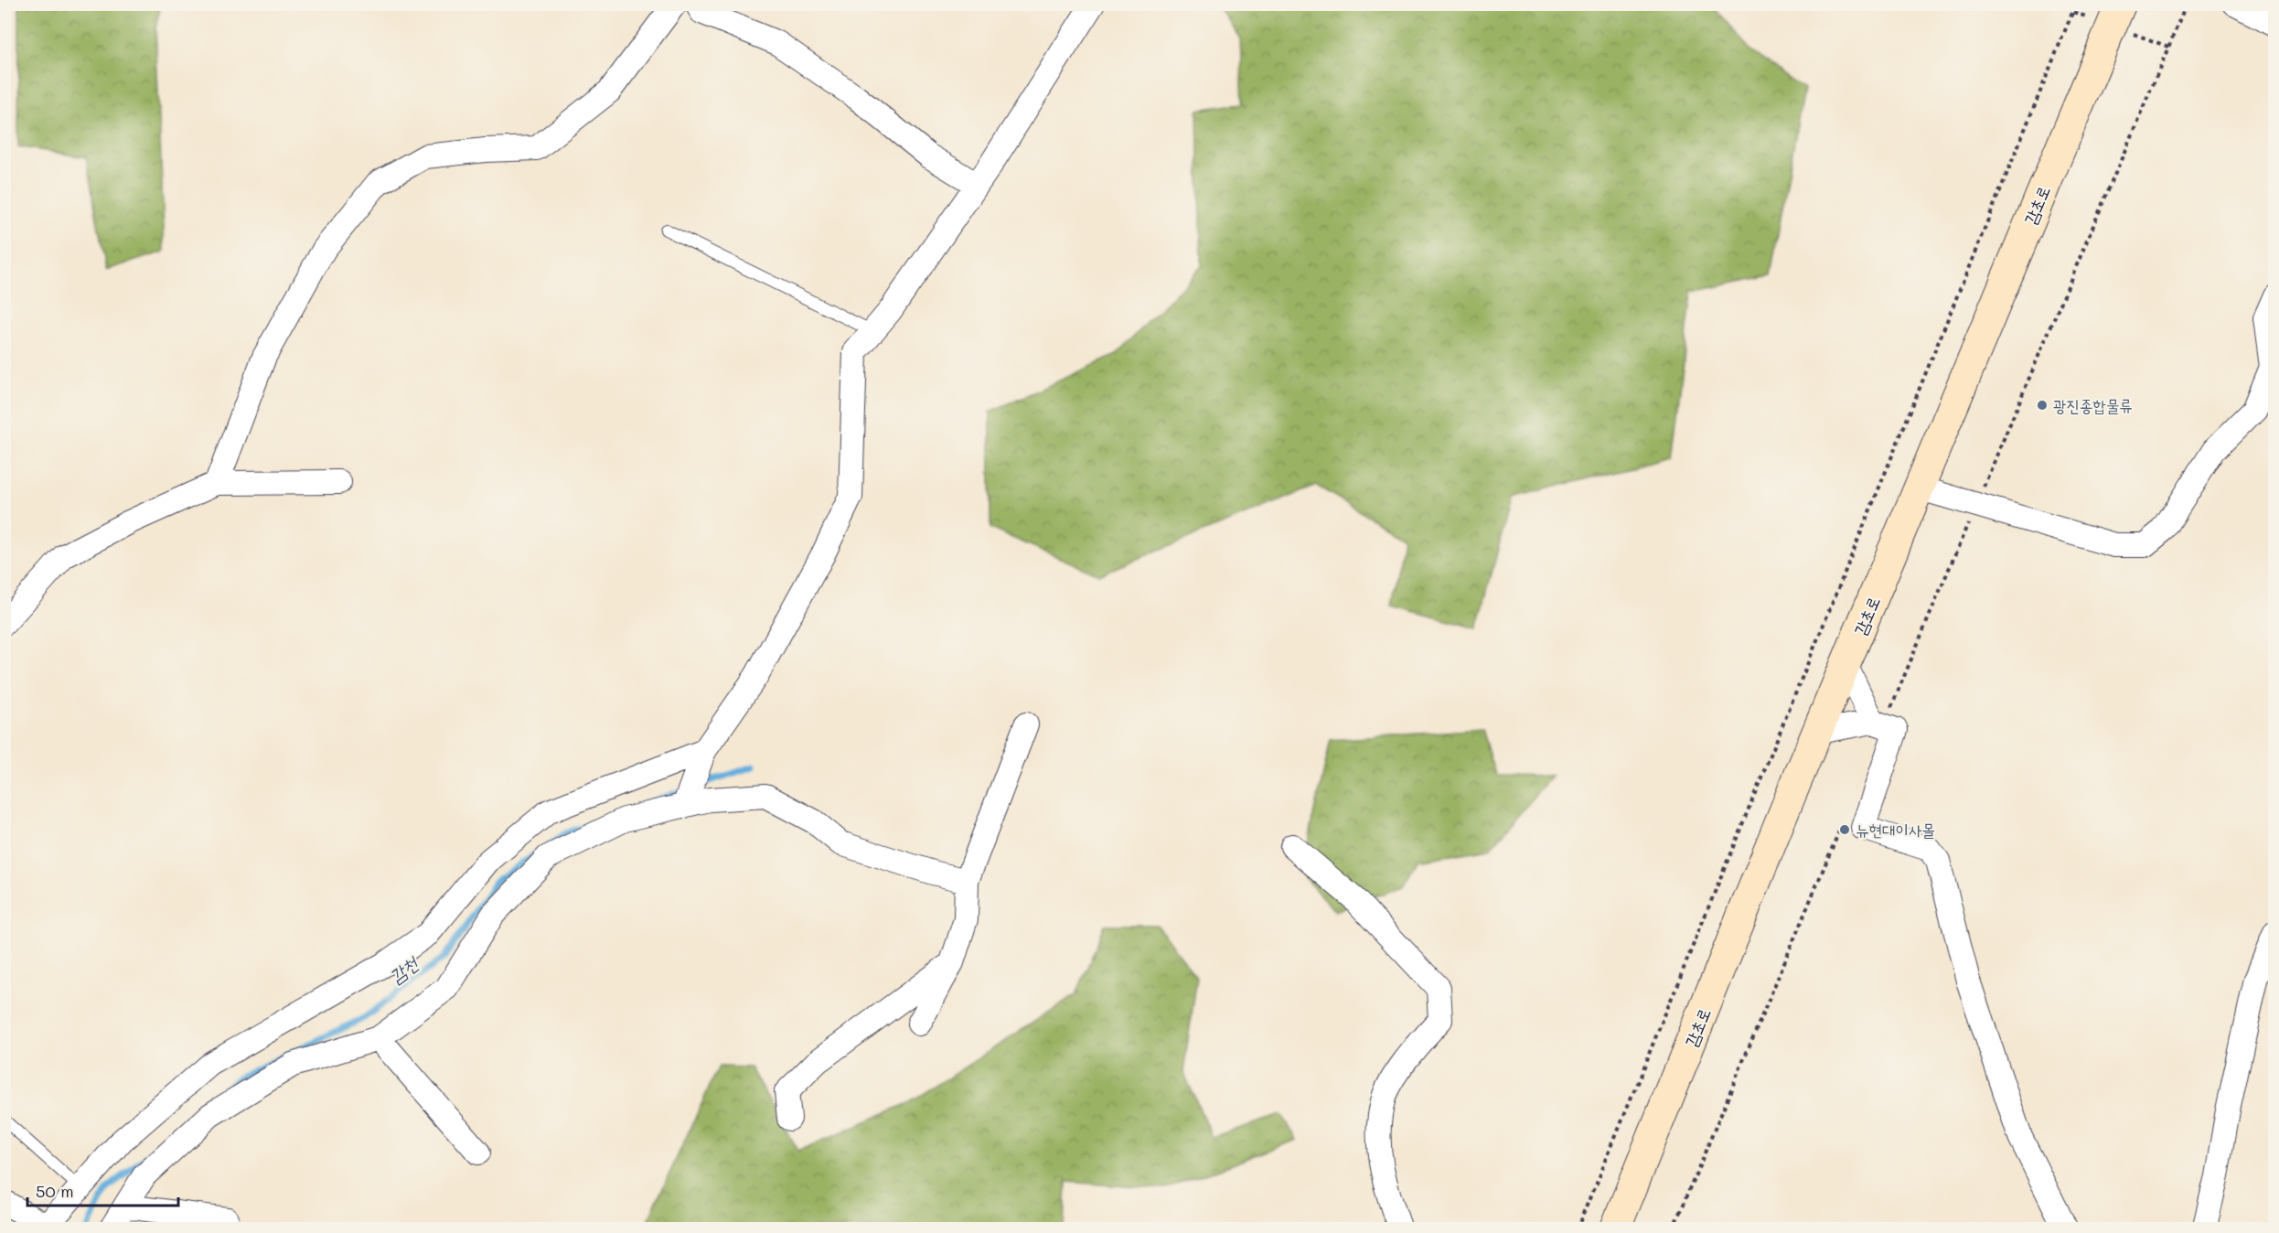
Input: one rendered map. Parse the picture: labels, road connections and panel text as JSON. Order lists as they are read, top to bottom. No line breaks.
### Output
{"streets":{"main road":["감초로"]},"water":["감천"],"places":["광진종합물류","뉴현대이사몰"],"scale_bar":"50 m"}
